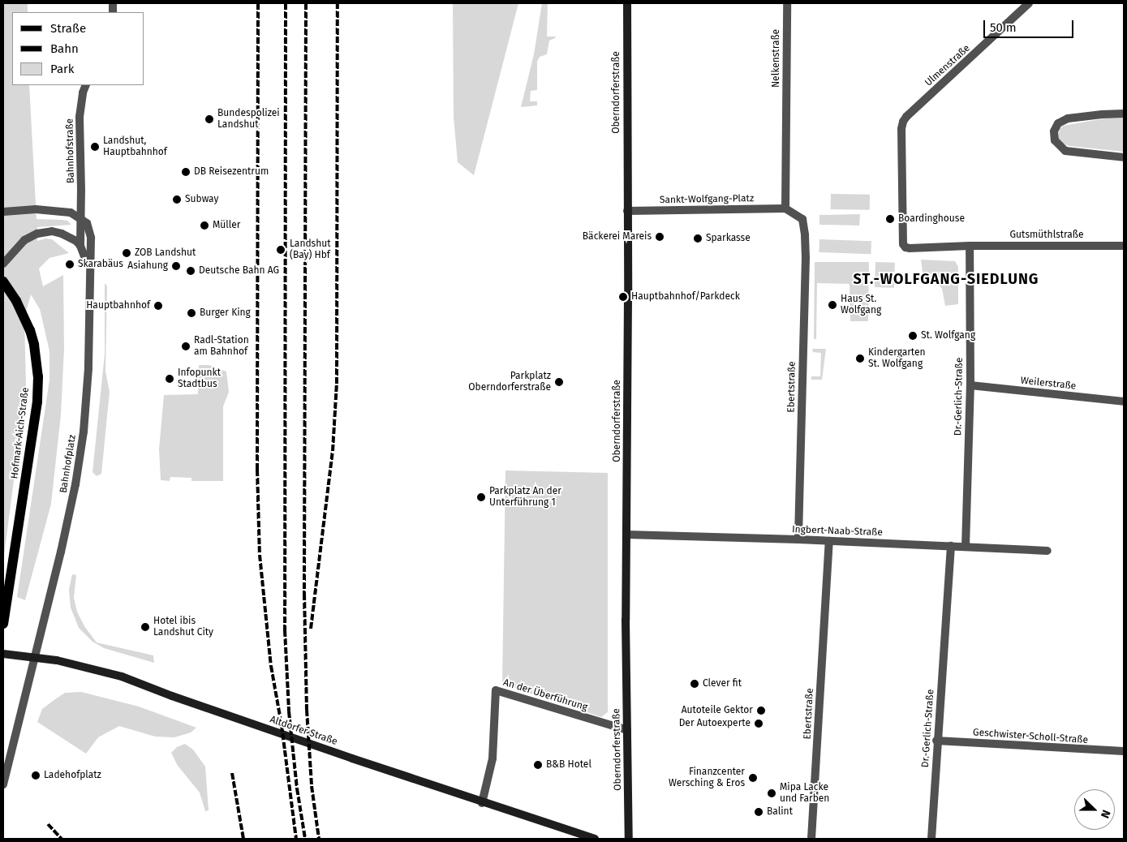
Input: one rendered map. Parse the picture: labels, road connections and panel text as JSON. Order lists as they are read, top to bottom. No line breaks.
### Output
{"streets":{"main road":["Oberndorferstraße","Hofmark-Aich-Straße","Altdorfer Straße"],"street":["Nelkenstraße","Ulmenstraße","Bahnhofstraße","Sankt-Wolfgang-Platz","Gutsmüthlstraße","Weilerstraße","Ebertstraße","Dr.-Gerlich-Straße","Bahnhofplatz","Ingbert-Naab-Straße","An der Überführung","Geschwister-Scholl-Straße"]},"crossings":[["Nelkenstraße","Sankt-Wolfgang-Platz"],["Nelkenstraße","Ebertstraße"],["Ulmenstraße","Gutsmüthlstraße"],["Ulmenstraße","Dr.-Gerlich-Straße"],["Oberndorferstraße","Sankt-Wolfgang-Platz"],["Oberndorferstraße","Ingbert-Naab-Straße"],["Oberndorferstraße","An der Überführung"],["Bahnhofstraße","Bahnhofplatz"],["Sankt-Wolfgang-Platz","Ebertstraße"],["Gutsmüthlstraße","Dr.-Gerlich-Straße"],["Weilerstraße","Dr.-Gerlich-Straße"],["Ebertstraße","Ingbert-Naab-Straße"],["Dr.-Gerlich-Straße","Ingbert-Naab-Straße"],["Dr.-Gerlich-Straße","Geschwister-Scholl-Straße"],["Bahnhofplatz","Altdorfer Straße"],["An der Überführung","Altdorfer Straße"]],"districts":["ST.-WOLFGANG-SIEDLUNG"],"places":["Bundespolizei Landshut","Landshut, Hauptbahnhof","DB Reisezentrum","Subway","Boardinghouse","Müller","Bäckerei Mareis","Sparkasse","Landshut (Bay) Hbf","ZOB Landshut","Skarabäus","Asiahung","Deutsche Bahn AG","Hauptbahnhof/Parkdeck","Haus St. Wolfgang","Hauptbahnhof","Burger King","St. Wolfgang","Radl-Station am Bahnhof","Kindergarten St. Wolfgang","Infopunkt Stadtbus","Parkplatz Oberndorferstraße","Parkplatz An der Unterführung 1","Hotel ibis Landshut City","Clever fit","Autoteile Gektor","Der Autoexperte","B&B Hotel","Ladehofplatz","Finanzcenter Wersching & Eros","Mipa Lacke und Farben","Balint"],"legend":["Straße","Bahn","Park"],"scale_bar":"50 m","north":"right"}
